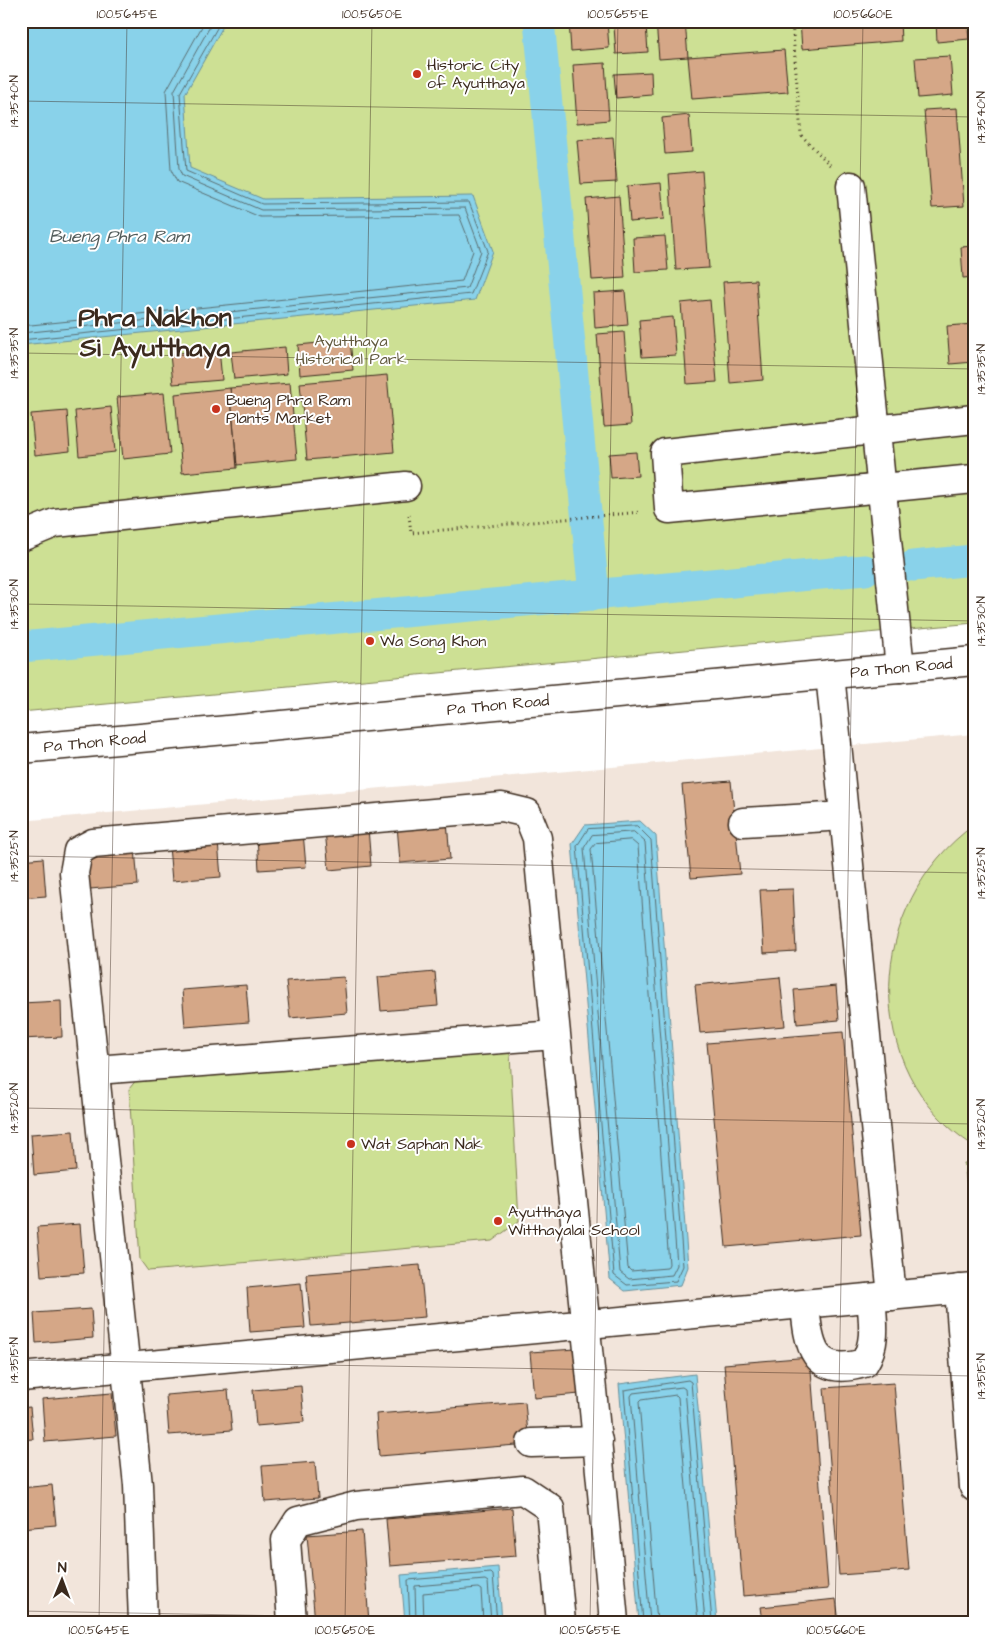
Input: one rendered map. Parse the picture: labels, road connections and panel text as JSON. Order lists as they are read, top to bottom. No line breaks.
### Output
{"streets":{"street":["Pa Thon Road"]},"districts":["Phra Nakhon Si Ayutthaya"],"water":["Bueng Phra Ram"],"parks":["Ayutthaya Historical Park"],"places":["Historic City of Ayutthaya","Bueng Phra Ram Plants Market","Wa Song Khon","Wat Saphan Nak","Ayutthaya Witthayalai School"],"north":"top","coordinates":["100.5645°E","100.5650°E","100.5655°E","100.5660°E","14.3540°N","14.3535°N","14.3530°N","14.3525°N","14.3520°N","14.3515°N"]}
